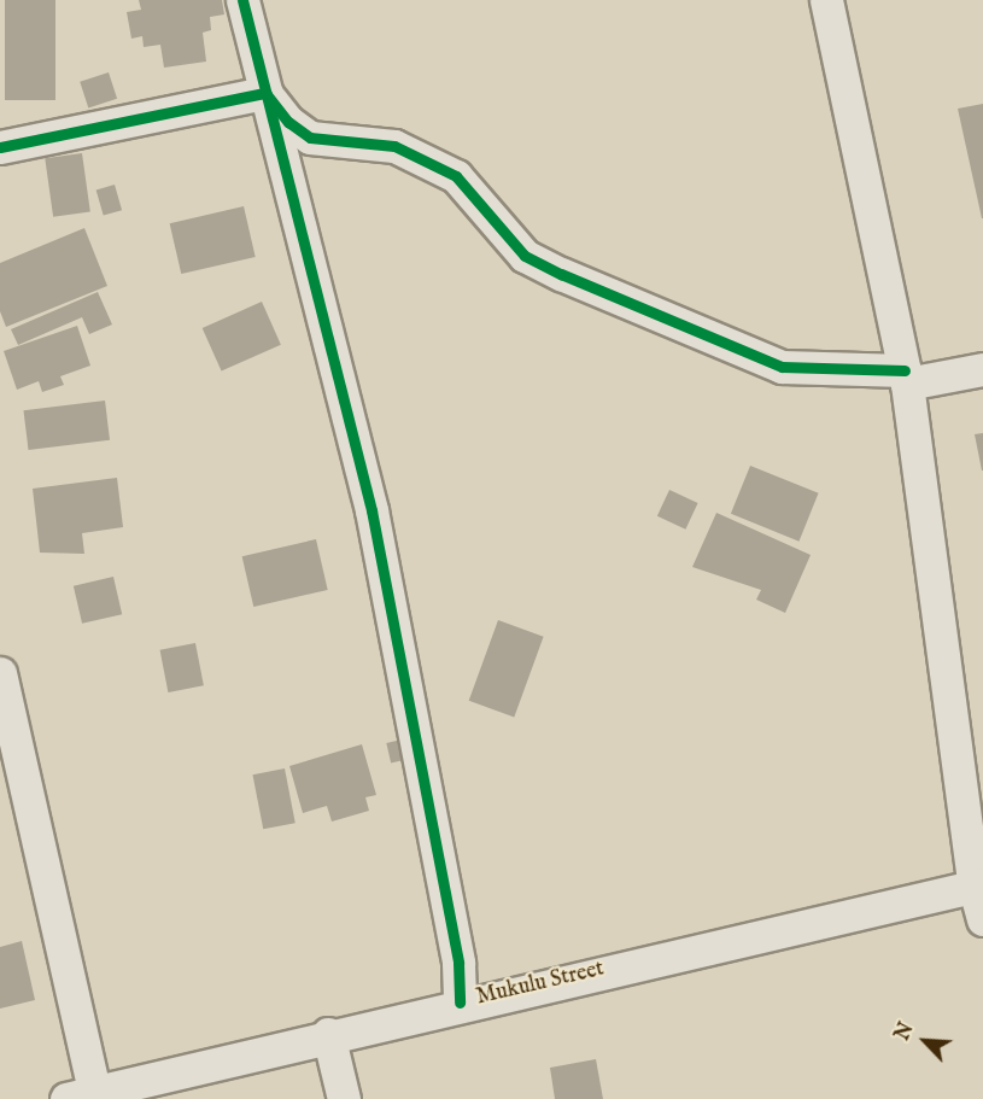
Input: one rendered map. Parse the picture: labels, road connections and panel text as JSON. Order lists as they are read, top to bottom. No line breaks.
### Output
{"streets":{"street":["Mukulu Street"]},"north":"top left"}
